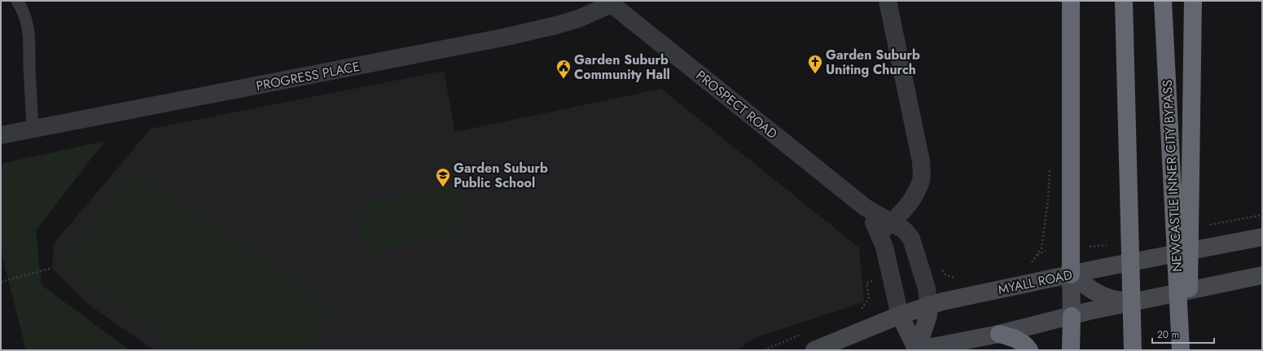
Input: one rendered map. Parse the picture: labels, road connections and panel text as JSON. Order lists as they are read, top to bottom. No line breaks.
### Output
{"streets":{"highway":["NEWCASTLE INNER CITY BYPASS"],"main road":["MYALL ROAD"],"street":["PROGRESS PLACE","PROSPECT ROAD"]},"crossings":[["PROGRESS PLACE","PROSPECT ROAD"],["PROSPECT ROAD","MYALL ROAD"]],"places":{"church":["Garden Suburb Uniting Church"],"public building":["Garden Suburb Community Hall"],"school or university":["Garden Suburb Public School"]},"scale_bar":"20 m"}
